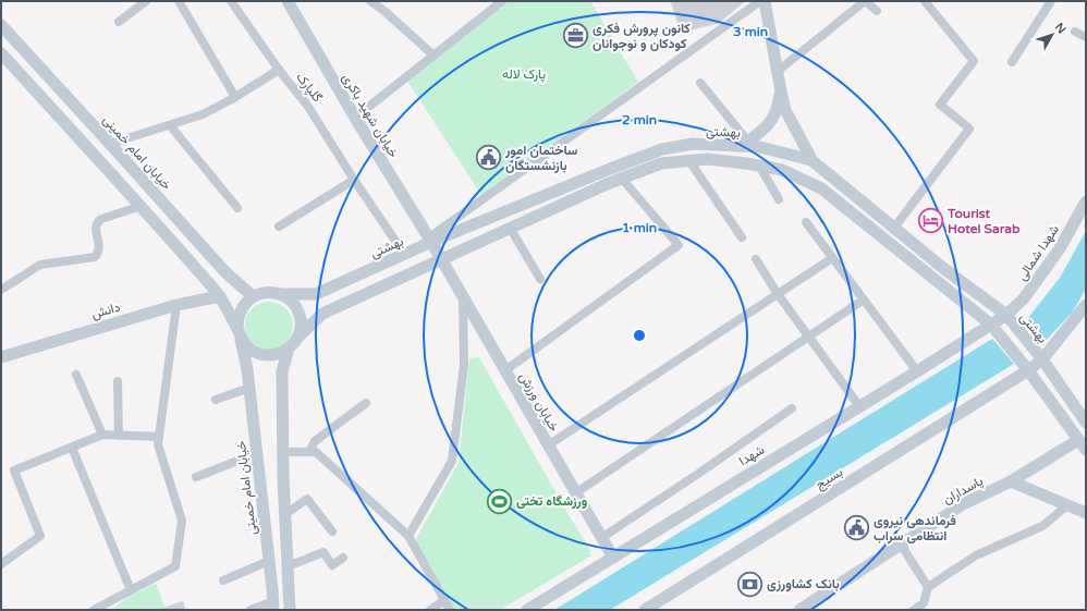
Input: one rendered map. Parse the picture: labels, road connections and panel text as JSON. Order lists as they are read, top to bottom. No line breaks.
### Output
{"streets":{"main road":["خیابان شهید باکری","بهشتی","خیابان امام خمینی","شهدا شمالی","دانش","خیابان ورزش","شهدا","بسیج","پاسداران"],"street":["گلپارک"]},"crossings":[["گلپارک","بهشتی"],["گلپارک","خیابان امام خمینی"],["خیابان شهید باکری","بهشتی"],["خیابان شهید باکری","خیابان ورزش"],["بهشتی","خیابان امام خمینی"],["بهشتی","شهدا شمالی"],["بهشتی","بسیج"],["خیابان امام خمینی","دانش"],["شهدا شمالی","شهدا"],["خیابان ورزش","شهدا"]],"parks":["پارک لاله"],"places":{"office":["کانون پرورش فکری کودکان و نوجوانان"],"public building":["ساختمان امور بازنشستگان","فرماندهی نیروی انتظامی سراب"],"hotel":["Tourist Hotel Sarab"],"sports":["ورزشگاه تختی"],"bank":["بانک کشاورزی"]},"north":"top right","rings":["3 min","2 min","1 min"]}
